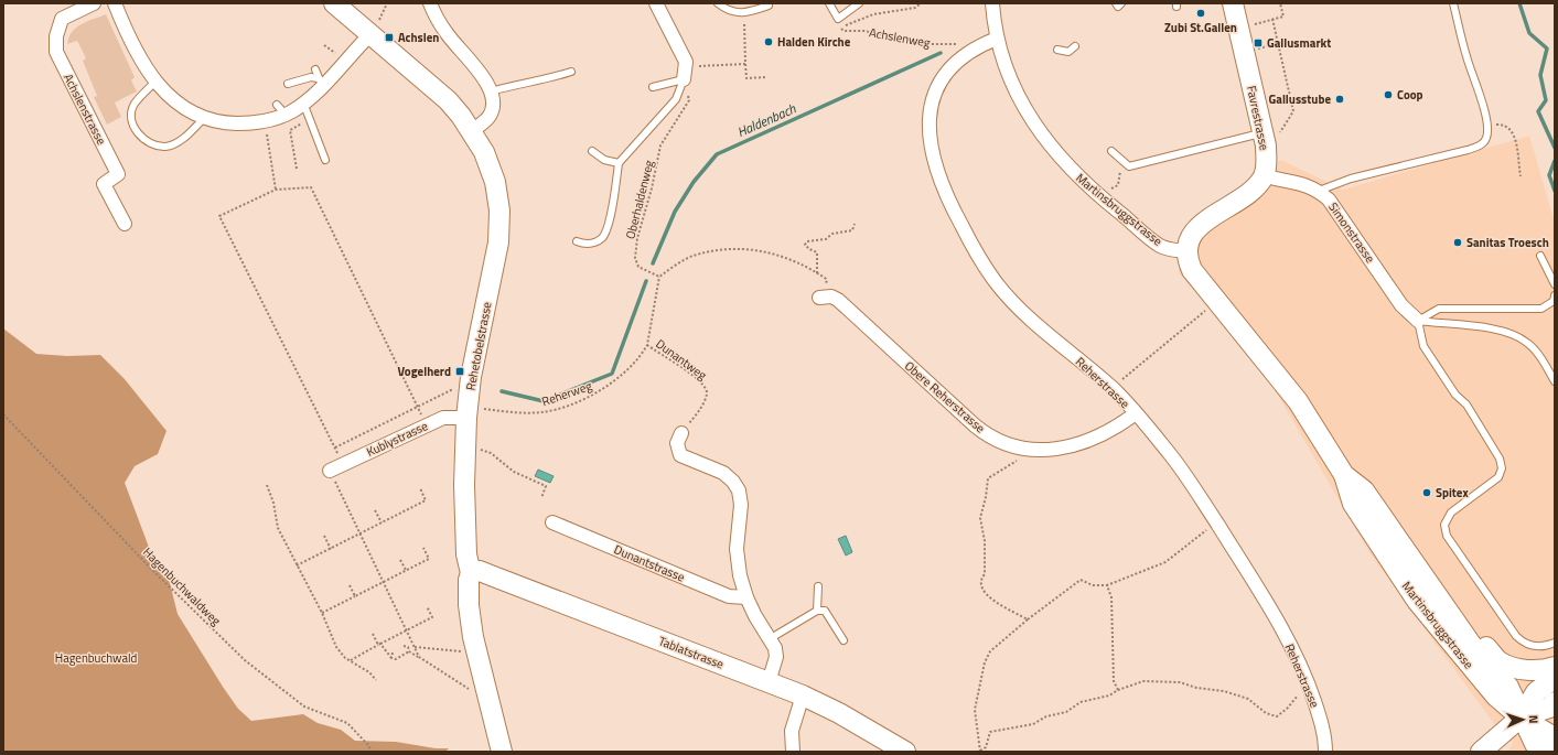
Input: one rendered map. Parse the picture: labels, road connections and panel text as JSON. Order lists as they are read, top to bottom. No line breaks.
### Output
{"streets":{"street":["Achslenstrasse","Favrestrasse","Martinsbruggstrasse","Simonstrasse","Rehetobelstrasse","Reherstrasse","Obere Reherstrasse","Kublystrasse","Dunantstrasse","Tablatstrasse"],"path":["Achslenweg","Oberhaldenweg","Dunantweg","Reherweg","Hagenbuchwaldweg"]},"crossings":[["Favrestrasse","Simonstrasse"],["Oberhaldenweg","Reherweg"],["Martinsbruggstrasse","Reherstrasse"],["Rehetobelstrasse","Reherweg"],["Rehetobelstrasse","Kublystrasse"],["Rehetobelstrasse","Tablatstrasse"],["Dunantweg","Reherweg"],["Reherstrasse","Obere Reherstrasse"],["Reherweg","Kublystrasse"]],"water":["Haldenbach"],"parks":["Hagenbuchwald"],"places":{"other":["Zubi St.Gallen","Halden Kirche","Coop","Gallusstube","Sanitas Troesch","Spitex"],"transit":["Achslen","Gallusmarkt","Vogelherd"]},"north":"right"}
